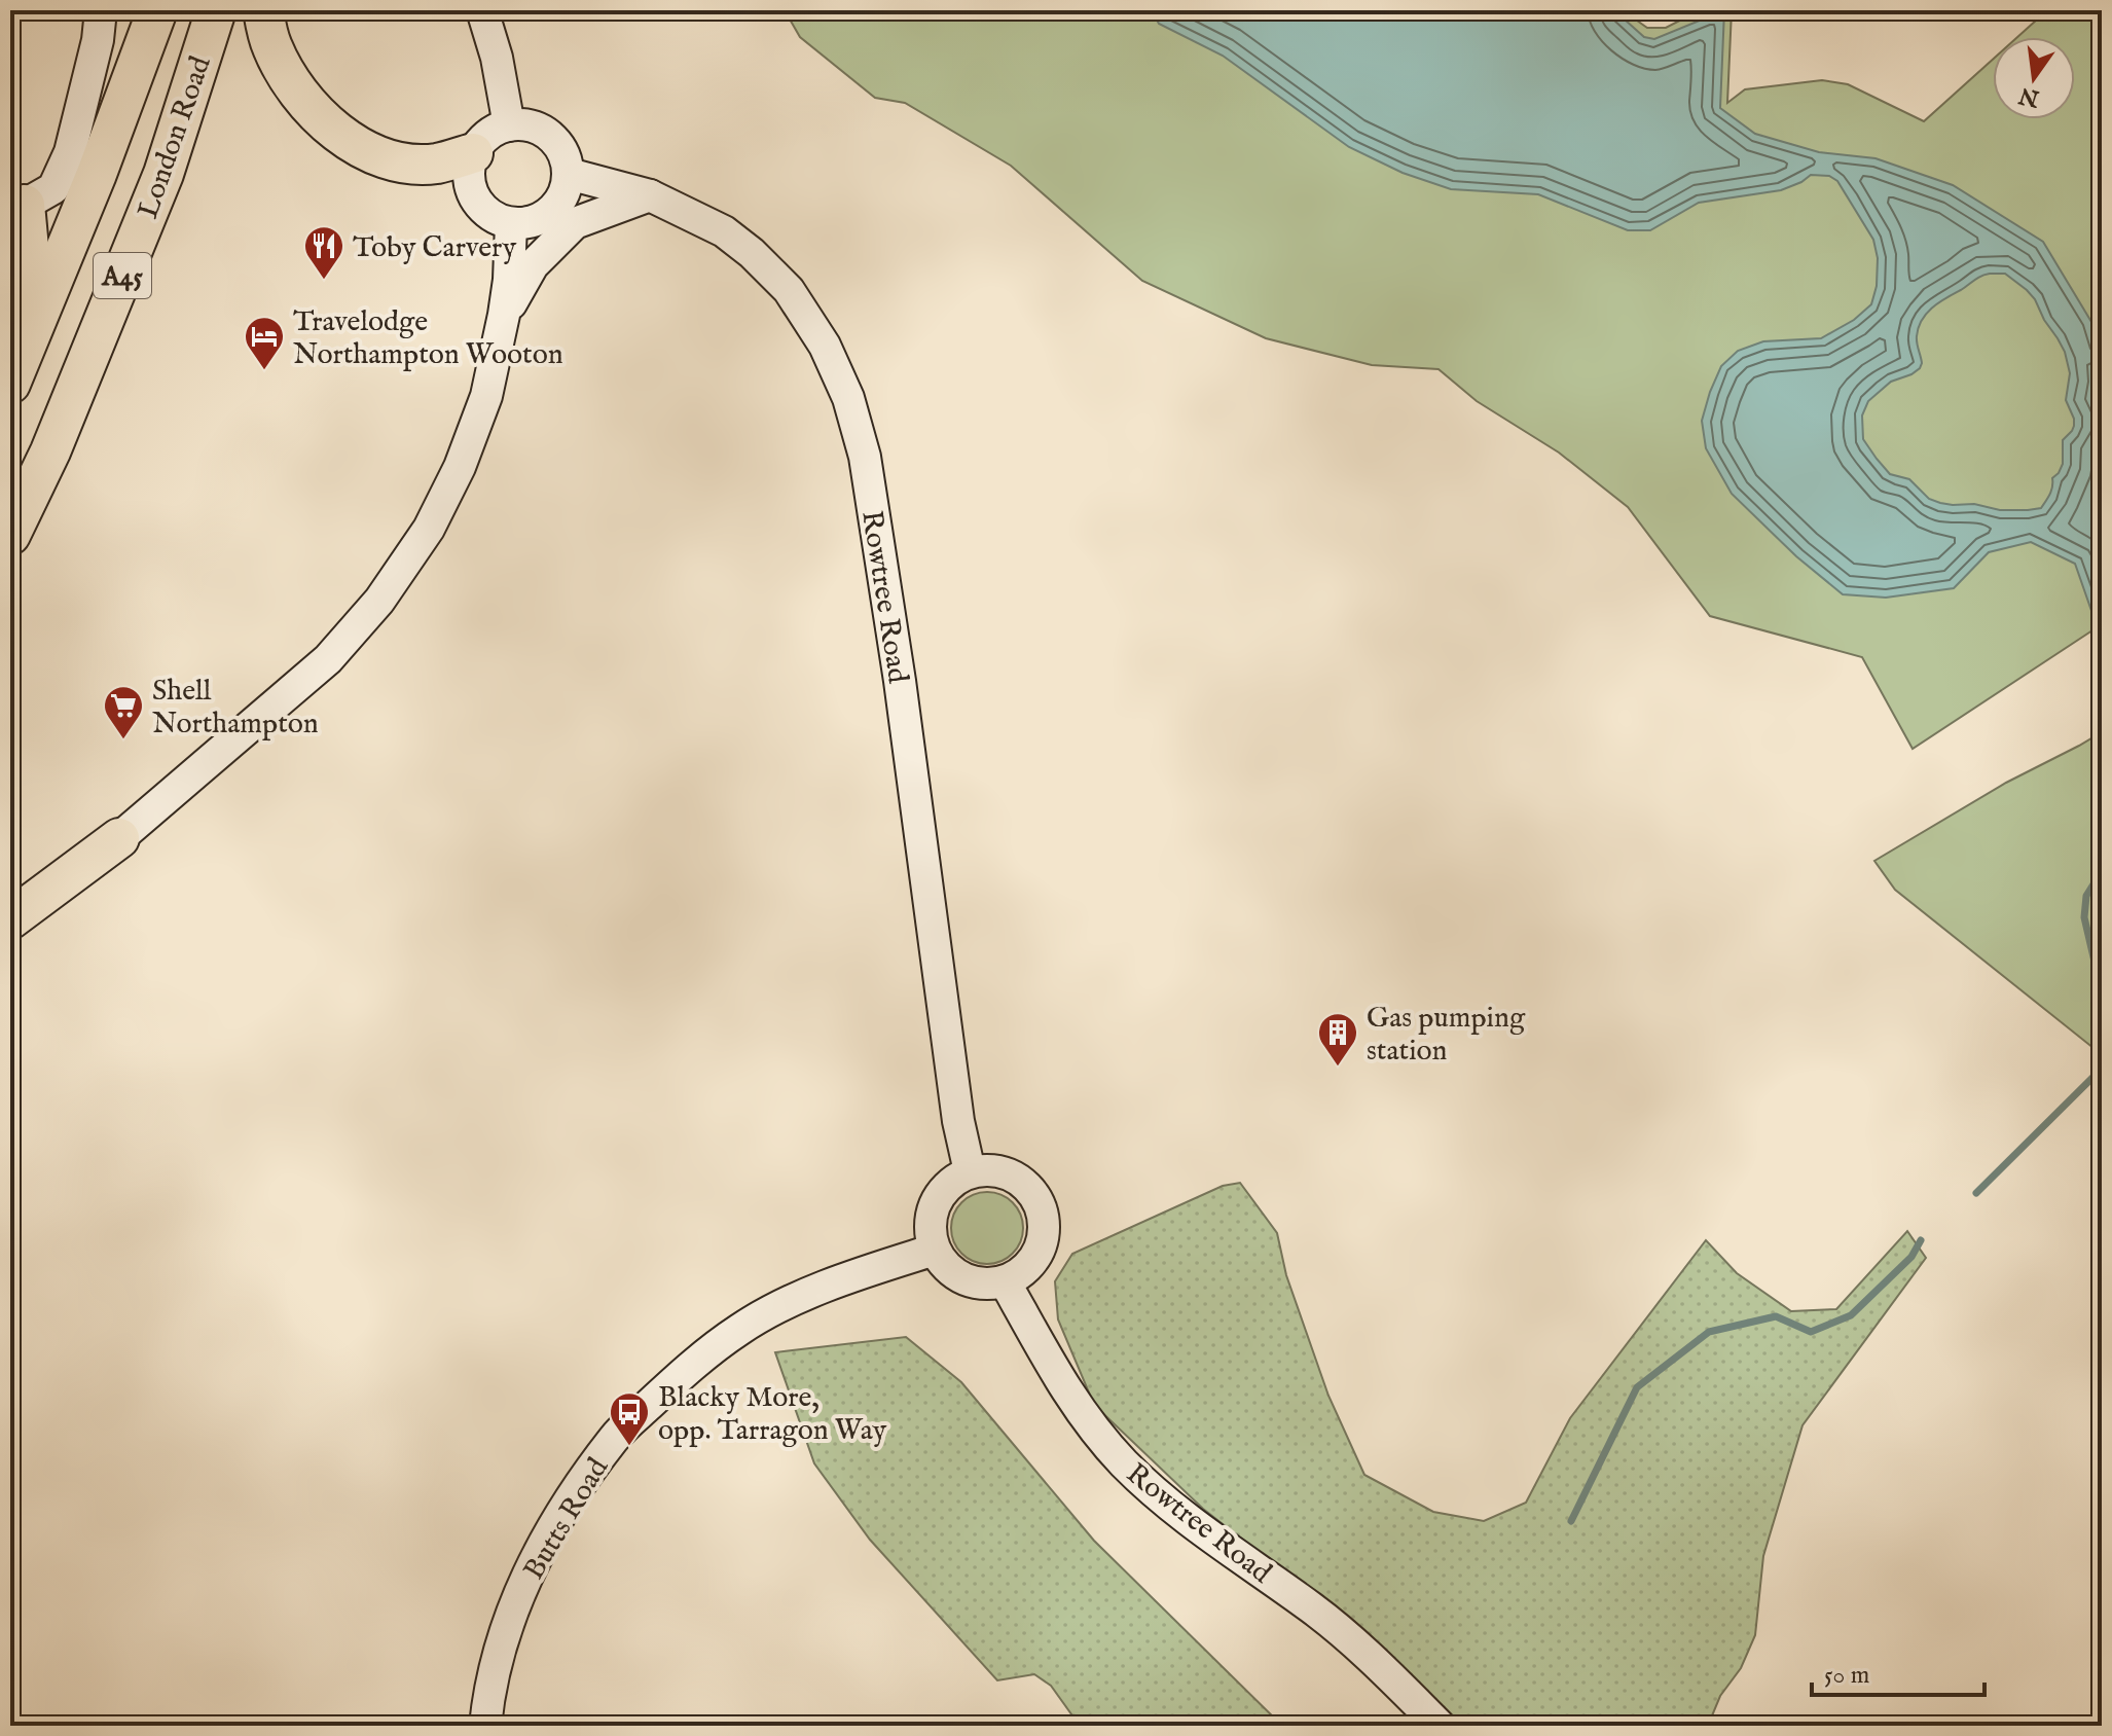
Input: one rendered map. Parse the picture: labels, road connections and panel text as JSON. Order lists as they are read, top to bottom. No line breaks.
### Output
{"streets":{"highway":["London Road","A45"],"street":["Rowtree Road","Butts Road"]},"crossings":[["Rowtree Road","Butts Road"]],"places":{"restaurant":["Toby Carvery"],"hotel":["Travelodge Northampton Wooton"],"supermarket":["Shell Northampton"],"building":["Gas pumping station"],"bus stop":["Blacky More, opp. Tarragon Way"]},"scale_bar":"50 m","north":"bottom"}
